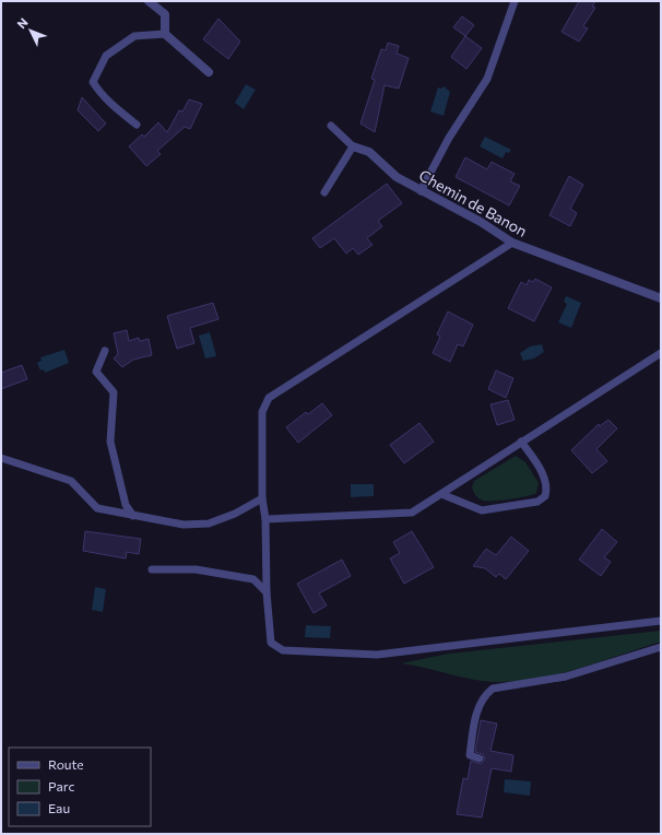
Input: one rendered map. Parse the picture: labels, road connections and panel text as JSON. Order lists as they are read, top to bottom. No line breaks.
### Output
{"streets":{"street":["Chemin de Banon"]},"legend":["Route","Parc","Eau"],"north":"top left"}
